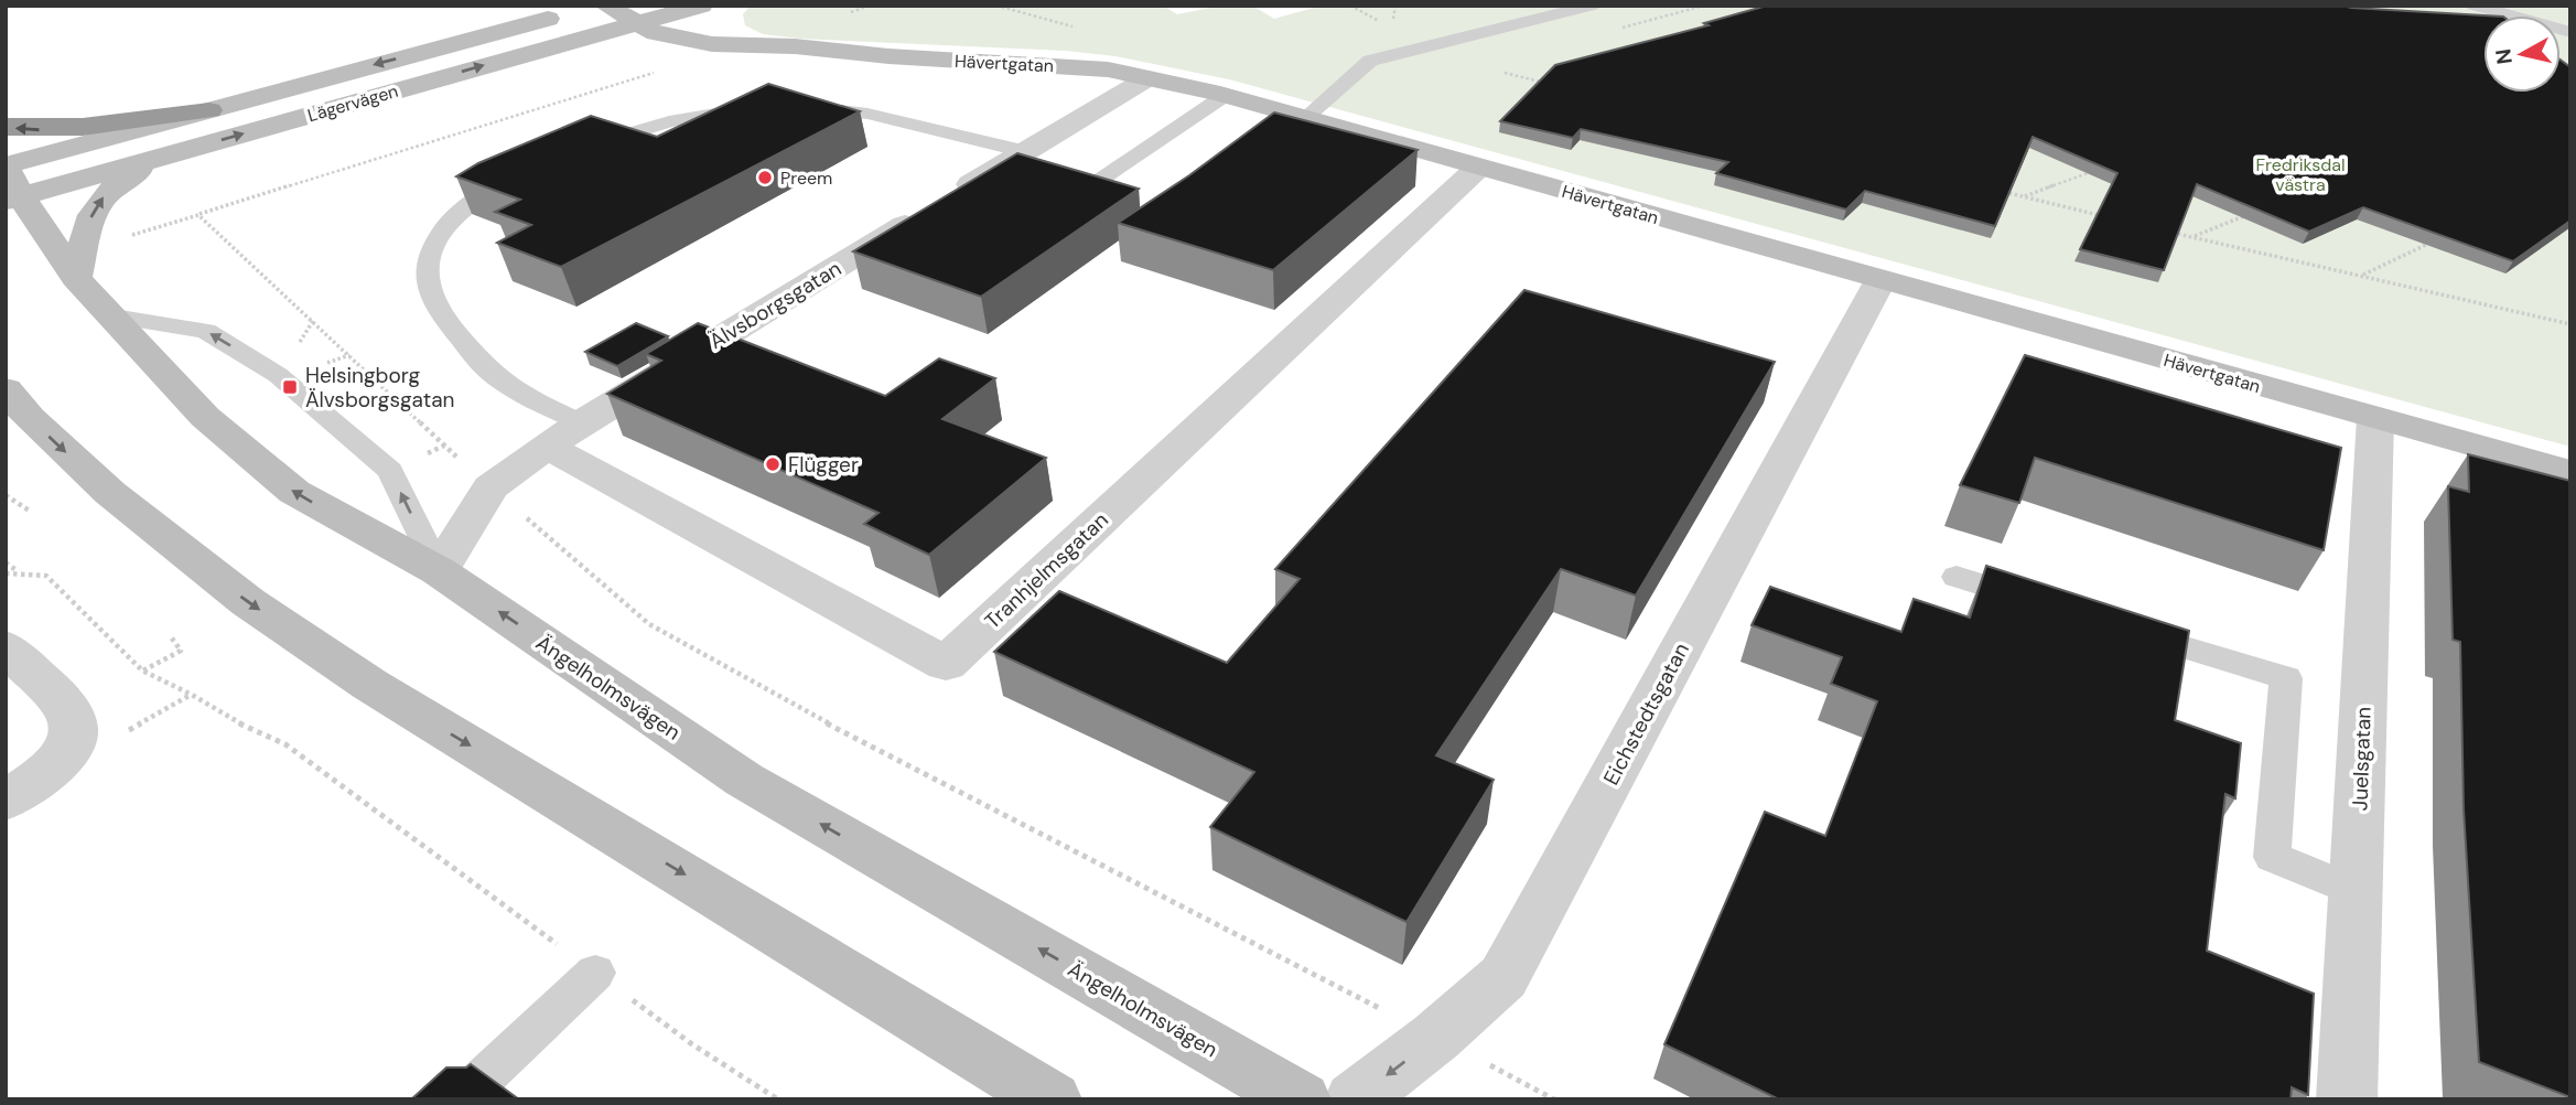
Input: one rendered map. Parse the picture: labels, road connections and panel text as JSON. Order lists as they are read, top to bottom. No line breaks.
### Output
{"streets":{"main road":["Hävertgatan","Lägervägen","Ängelholmsvägen"],"street":["Älvsborgsgatan","Tranhjelmsgatan","Eichstedtsgatan","Juelsgatan"]},"crossings":[["Hävertgatan","Lägervägen"],["Hävertgatan","Älvsborgsgatan"],["Hävertgatan","Tranhjelmsgatan"],["Hävertgatan","Eichstedtsgatan"],["Hävertgatan","Juelsgatan"],["Lägervägen","Ängelholmsvägen"],["Älvsborgsgatan","Tranhjelmsgatan"],["Älvsborgsgatan","Ängelholmsvägen"]],"parks":["Fredriksdal västra"],"places":{"other":["Preem","Flügger"],"transit":["Helsingborg Älvsborgsgatan"]},"north":"left"}
